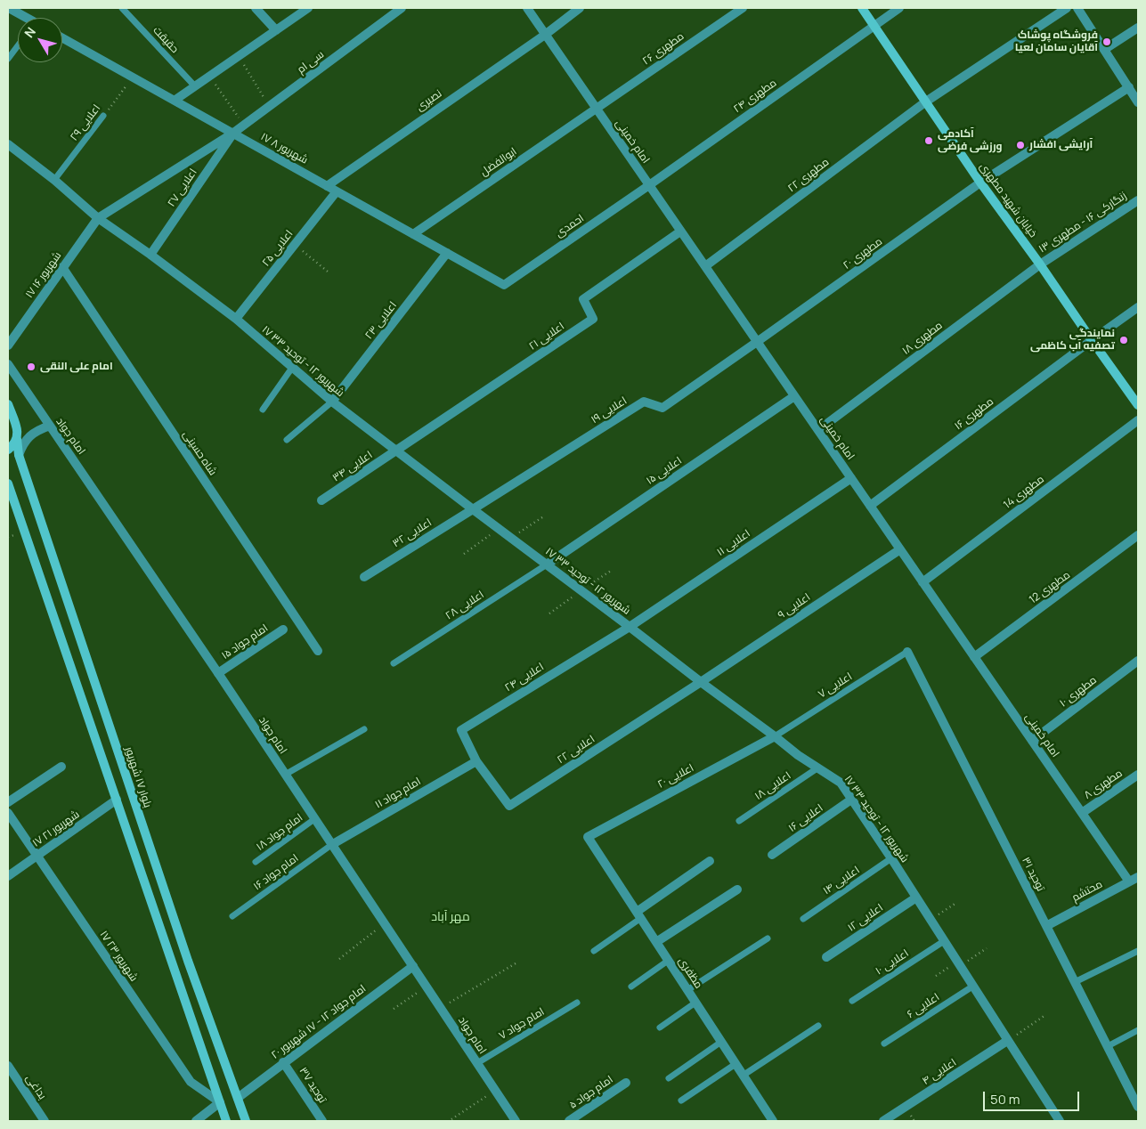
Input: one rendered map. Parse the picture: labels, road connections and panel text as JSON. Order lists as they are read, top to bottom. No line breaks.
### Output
{"streets":{"main road":["خیابان شهید مطهری","بلوار ۱۷ شهریور"],"street":["مطهری ۲۶","سی ام","مطهری ۲۴","نصیری","امام خمینی","۱۷ شهریور ۸","ابوالفضل","مطهری ۲۲","اعلایی ۲۷","زنگارکی ۱۶ - مطهری ۱۳","احمدی","اعلایی ۲۵","مطهری ۲۰","۱۷ شهریور ۱۶","اعلایی ۲۳","اعلایی ۲۱","مطهری ۱۸","۱۷ شهریور ۱۲ - توحید ۳۳","اعلایی ۱۹","مطهری ۱۶","امام جواد","شاه حسینی","اعلایی ۳۴","اعلایی ۱۵","مطهری 14","اعلایی ۳۲","اعلایی ۱۱","مطهری 12","اعلایی ۹","امام جواد ۱۵","اعلایی ۲۴","مطهری ۱۰","اعلایی ۲۲","اعلایی ۲۰","مطهری ۸","امام جواد ۱۱","اعلایی ۱۶","۱۷ شهریور ۲۱","توحید ۳۱","محتشم","اعلایی ۱۲","۱۷ شهریور ۲۳","مظفری","امام جواد ۱۲ - ۱۷ شهریور ۲۰","اعلایی ۴","توحید ۳۷","بداغی","امام جواد ۵"],"lane":["حقیقت","اعلایی ۲۹","اعلایی ۲۸","اعلایی ۷","اعلایی ۱۸","امام جواد ۱۸","امام جواد ۱۶","اعلایی ۱۴","اعلایی ۱۰","اعلایی ۶","امام جواد ۷"]},"crossings":[["مطهری ۲۶","امام خمینی"],["مطهری ۲۶","ابوالفضل"],["سی ام","۱۷ شهریور ۸"],["سی ام","اعلایی ۲۷"],["سی ام","۱۷ شهریور ۱۶"],["سی ام","۱۷ شهریور ۱۲ - توحید ۳۳"],["مطهری ۲۴","امام خمینی"],["مطهری ۲۴","خیابان شهید مطهری"],["مطهری ۲۴","احمدی"],["نصیری","امام خمینی"],["نصیری","۱۷ شهریور ۸"],["اعلایی ۲۹","۱۷ شهریور ۸"],["اعلایی ۲۹","۱۷ شهریور ۱۲ - توحید ۳۳"],["امام خمینی","ابوالفضل"],["امام خمینی","مطهری ۲۲"],["امام خمینی","احمدی"],["امام خمینی","مطهری ۲۰"],["امام خمینی","اعلایی ۲۱"],["امام خمینی","مطهری ۱۸"],["امام خمینی","اعلایی ۱۹"],["امام خمینی","مطهری ۱۶"],["امام خمینی","اعلایی ۱۵"],["امام خمینی","مطهری 14"],["امام خمینی","اعلایی ۱۱"],["امام خمینی","مطهری 12"],["امام خمینی","اعلایی ۹"],["امام خمینی","مطهری ۱۰"],["امام خمینی","مطهری ۸"],["امام خمینی","محتشم"],["۱۷ شهریور ۸","ابوالفضل"],["۱۷ شهریور ۸","اعلایی ۲۷"],["۱۷ شهریور ۸","احمدی"],["۱۷ شهریور ۸","اعلایی ۲۵"],["۱۷ شهریور ۸","اعلایی ۲۳"],["مطهری ۲۲","خیابان شهید مطهری"],["اعلایی ۲۷","۱۷ شهریور ۱۲ - توحید ۳۳"],["خیابان شهید مطهری","زنگارکی ۱۶ - مطهری ۱۳"],["خیابان شهید مطهری","مطهری ۲۰"],["خیابان شهید مطهری","مطهری ۱۸"],["خیابان شهید مطهری","مطهری ۱۶"],["زنگارکی ۱۶ - مطهری ۱۳","مطهری ۱۸"],["اعلایی ۲۵","۱۷ شهریور ۱۲ - توحید ۳۳"],["مطهری ۲۰","اعلایی ۱۹"],["۱۷ شهریور ۱۶","۱۷ شهریور ۱۲ - توحید ۳۳"],["۱۷ شهریور ۱۶","شاه حسینی"],["اعلایی ۲۳","۱۷ شهریور ۱۲ - توحید ۳۳"],["اعلایی ۲۱","۱۷ شهریور ۱۲ - توحید ۳۳"],["اعلایی ۲۱","اعلایی ۳۴"],["۱۷ شهریور ۱۲ - توحید ۳۳","اعلایی ۱۹"],["۱۷ شهریور ۱۲ - توحید ۳۳","اعلایی ۳۴"],["۱۷ شهریور ۱۲ - توحید ۳۳","اعلایی ۱۵"],["۱۷ شهریور ۱۲ - توحید ۳۳","اعلایی ۳۲"],["۱۷ شهریور ۱۲ - توحید ۳۳","اعلایی ۱۱"],["۱۷ شهریور ۱۲ - توحید ۳۳","اعلایی ۲۸"],["۱۷ شهریور ۱۲ - توحید ۳۳","اعلایی ۹"],["۱۷ شهریور ۱۲ - توحید ۳۳","اعلایی ۲۴"],["۱۷ شهریور ۱۲ - توحید ۳۳","اعلایی ۷"],["۱۷ شهریور ۱۲ - توحید ۳۳","اعلایی ۲۲"],["۱۷ شهریور ۱۲ - توحید ۳۳","اعلایی ۲۰"],["۱۷ شهریور ۱۲ - توحید ۳۳","اعلایی ۱۸"],["۱۷ شهریور ۱۲ - توحید ۳۳","اعلایی ۱۶"],["۱۷ شهریور ۱۲ - توحید ۳۳","اعلایی ۱۴"],["۱۷ شهریور ۱۲ - توحید ۳۳","اعلایی ۱۲"],["۱۷ شهریور ۱۲ - توحید ۳۳","اعلایی ۱۰"],["۱۷ شهریور ۱۲ - توحید ۳۳","اعلایی ۶"],["۱۷ شهریور ۱۲ - توحید ۳۳","اعلایی ۴"],["اعلایی ۱۹","اعلایی ۳۲"],["امام جواد","امام جواد ۱۵"],["امام جواد","امام جواد ۱۱"],["امام جواد","امام جواد ۱۸"],["امام جواد","امام جواد ۱۶"],["امام جواد","امام جواد ۱۲ - ۱۷ شهریور ۲۰"],["امام جواد","امام جواد ۷"],["اعلایی ۱۵","اعلایی ۲۸"],["اعلایی ۱۱","اعلایی ۲۴"],["اعلایی ۹","اعلایی ۲۲"],["اعلایی ۲۴","اعلایی ۲۲"],["اعلایی ۲۴","امام جواد ۱۱"],["اعلایی ۷","اعلایی ۲۰"],["اعلایی ۷","توحید ۳۱"],["اعلایی ۲۲","امام جواد ۱۱"],["اعلایی ۲۰","مظفری"],["بلوار ۱۷ شهریور","امام جواد ۱۲ - ۱۷ شهریور ۲۰"],["امام جواد ۱۱","امام جواد ۱۶"],["۱۷ شهریور ۲۱","۱۷ شهریور ۲۳"],["توحید ۳۱","محتشم"],["امام جواد ۱۲ - ۱۷ شهریور ۲۰","توحید ۳۷"]],"districts":["مهر آباد"],"places":["فروشگاه پوشاک آقایان سامان لعیا","آکادمی ورزشی فرضی","آرایشی افشار","نمایندگی تصفیه آب کاظمی","امام علی النقی"],"scale_bar":"50 m","north":"top left"}
